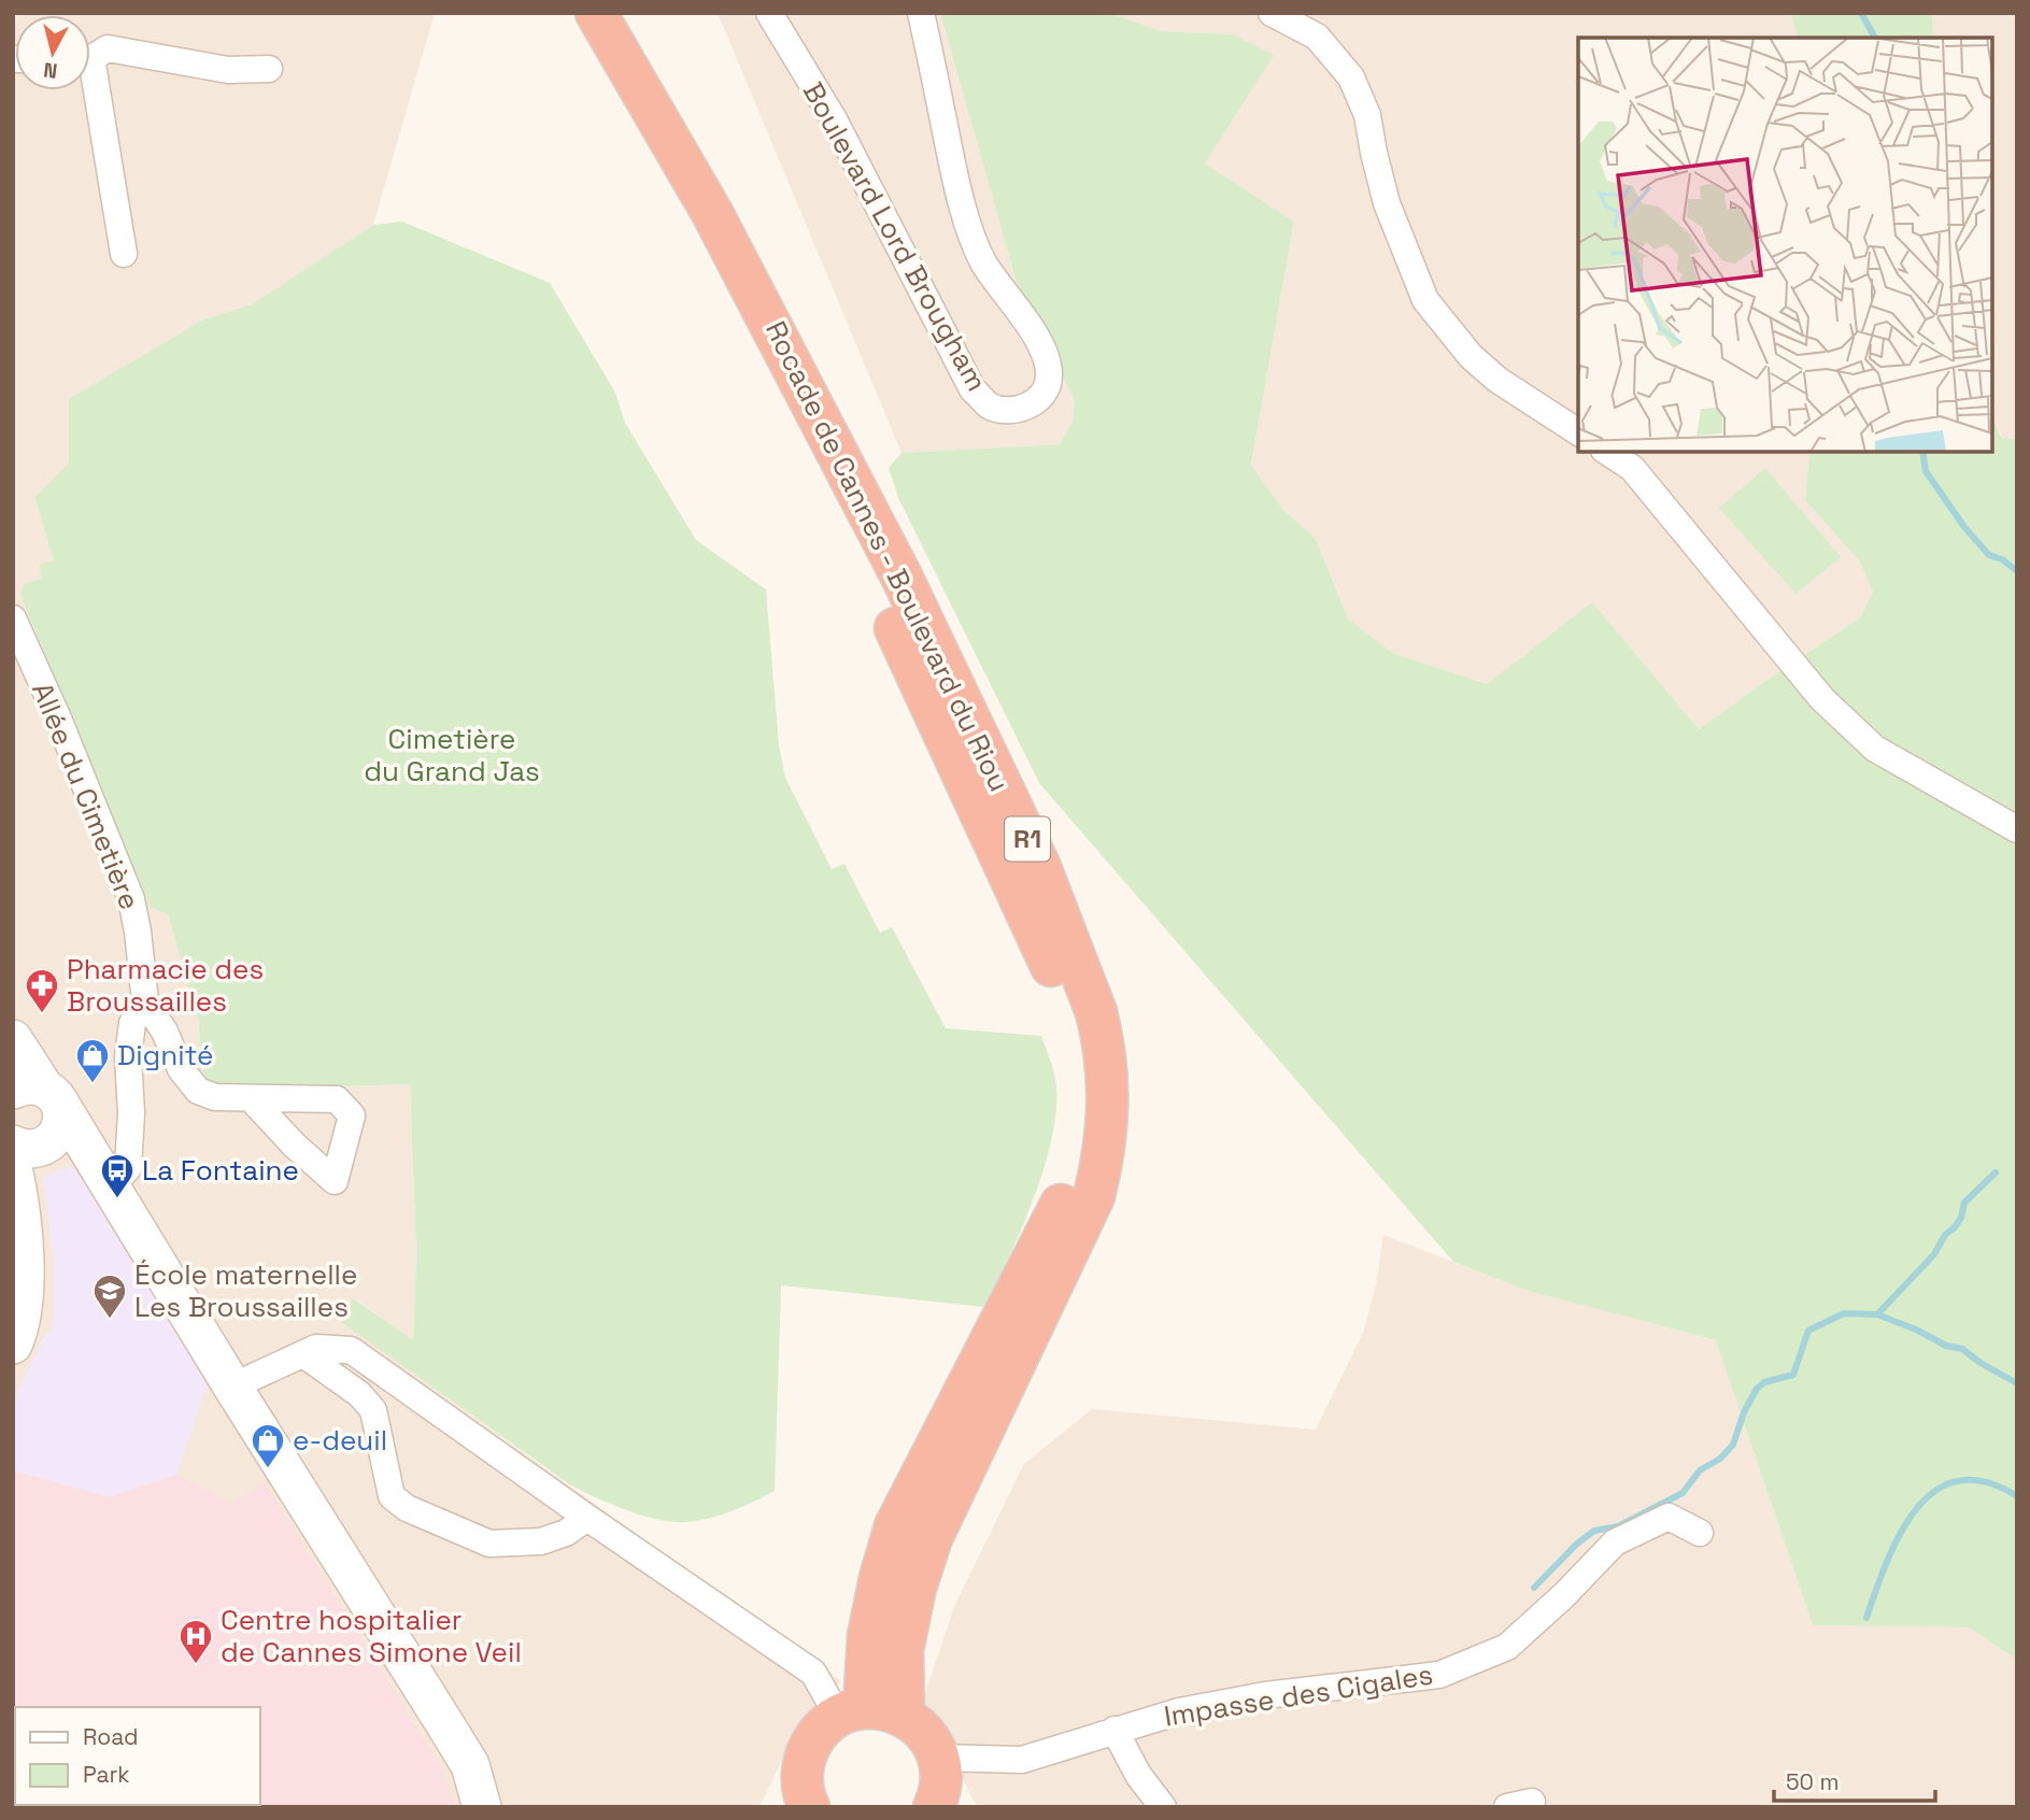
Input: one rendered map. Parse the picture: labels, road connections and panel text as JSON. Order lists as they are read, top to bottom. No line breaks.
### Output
{"streets":{"highway":["Rocade de Cannes - Boulevard du Riou","R1"],"street":["Boulevard Lord Brougham","Allée du Cimetière","Impasse des Cigales"]},"parks":["Cimetière du Grand Jas"],"places":{"pharmacy":["Pharmacie des Broussailles"],"shop":["Dignité","e-deuil"],"bus stop":["La Fontaine"],"school or university":["École maternelle Les Broussailles"],"hospital":["Centre hospitalier de Cannes Simone Veil"]},"legend":["Road","Park"],"scale_bar":"50 m","north":"bottom"}
